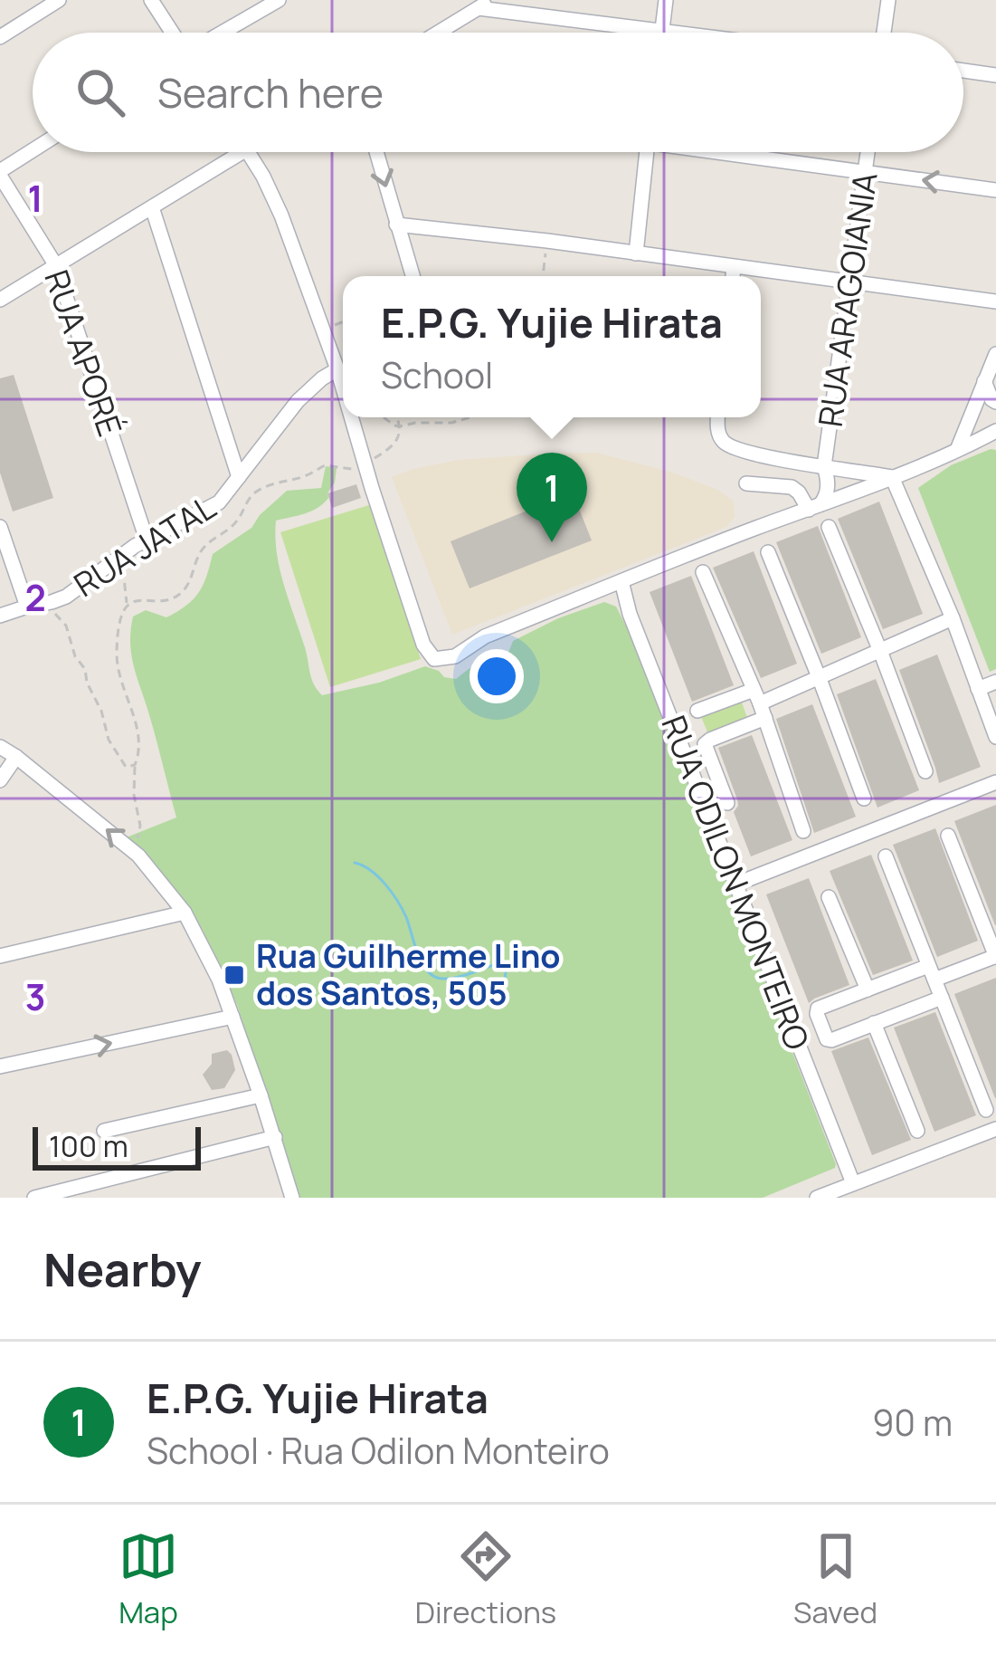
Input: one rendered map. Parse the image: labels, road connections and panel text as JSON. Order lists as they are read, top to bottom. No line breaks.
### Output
{"streets":{"street":["RUA ARAGOIANIA","RUA APORÉ","RUA JATAL","RUA ODILON MONTEIRO"]},"crossings":[["RUA APORÉ","RUA JATAL"]],"places":{"transit":["Rua Guilherme Lino dos Santos, 505"]},"scale_bar":"100 m","page":{"search":"Search here","popup":["E.P.G. Yujie Hirata","School"],"pins":"1","scale":"100 m","heading":"Nearby","list":[{"mark":"1","name":"E.P.G. Yujie Hirata","note":"School · Rua Odilon Monteiro","value":"90 m"}],"nav":["Map","Directions","Saved"]},"grid":{"rows":["1","2","3"]}}
